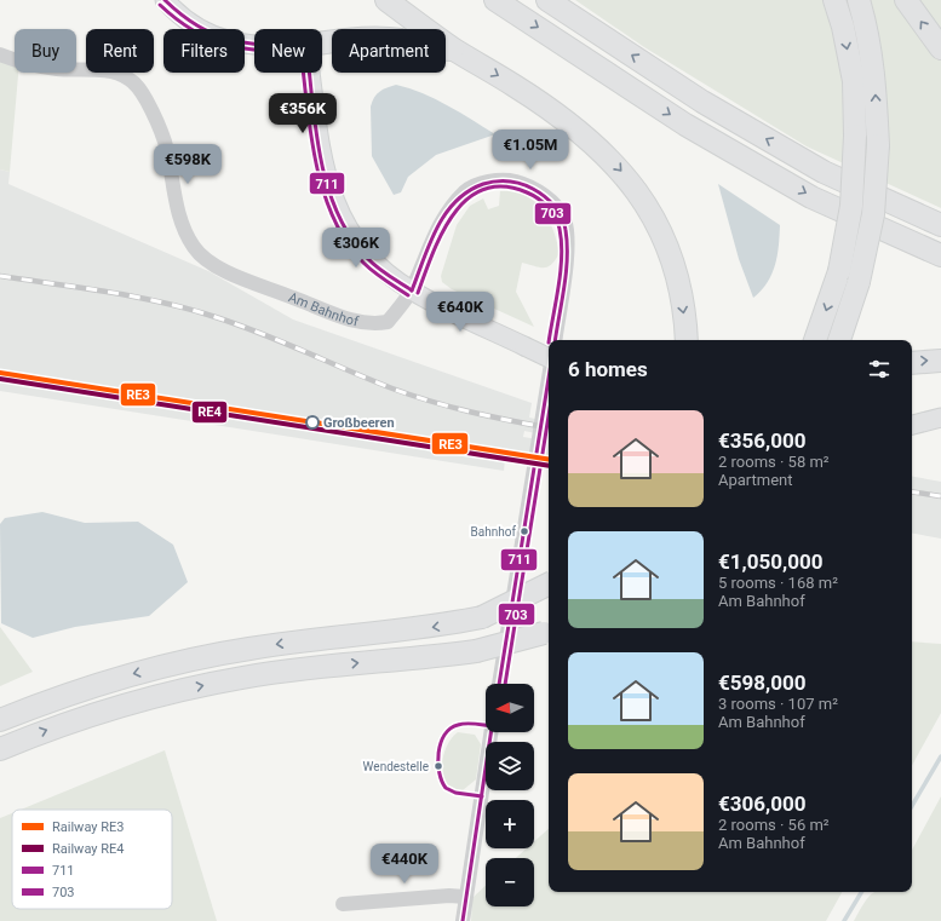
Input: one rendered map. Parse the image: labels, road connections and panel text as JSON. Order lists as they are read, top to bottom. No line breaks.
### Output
{"streets":{"street":["Am Bahnhof"]},"places":["Großbeeren","Bahnhof","Wendestelle"],"lines":["transit line 711","transit line 703","rail line RE3","rail line RE4"],"legend":["Railway RE3","Railway RE4","711","703"],"north":"left","page":{"chip":["Buy","Rent","Filters","New","Apartment"],"price":["€356K","€1.05M","€598K","€306K","€640K","€440K"],"heading":"6 homes","list":[{"name":"€356,000","note":"2 rooms · 58 m² · Apartment"},{"name":"€1,050,000","note":"5 rooms · 168 m² · Am Bahnhof"},{"name":"€598,000","note":"3 rooms · 107 m² · Am Bahnhof"},{"name":"€306,000","note":"2 rooms · 56 m² · Am Bahnhof"}],"map_buttons":["+","−"]}}
